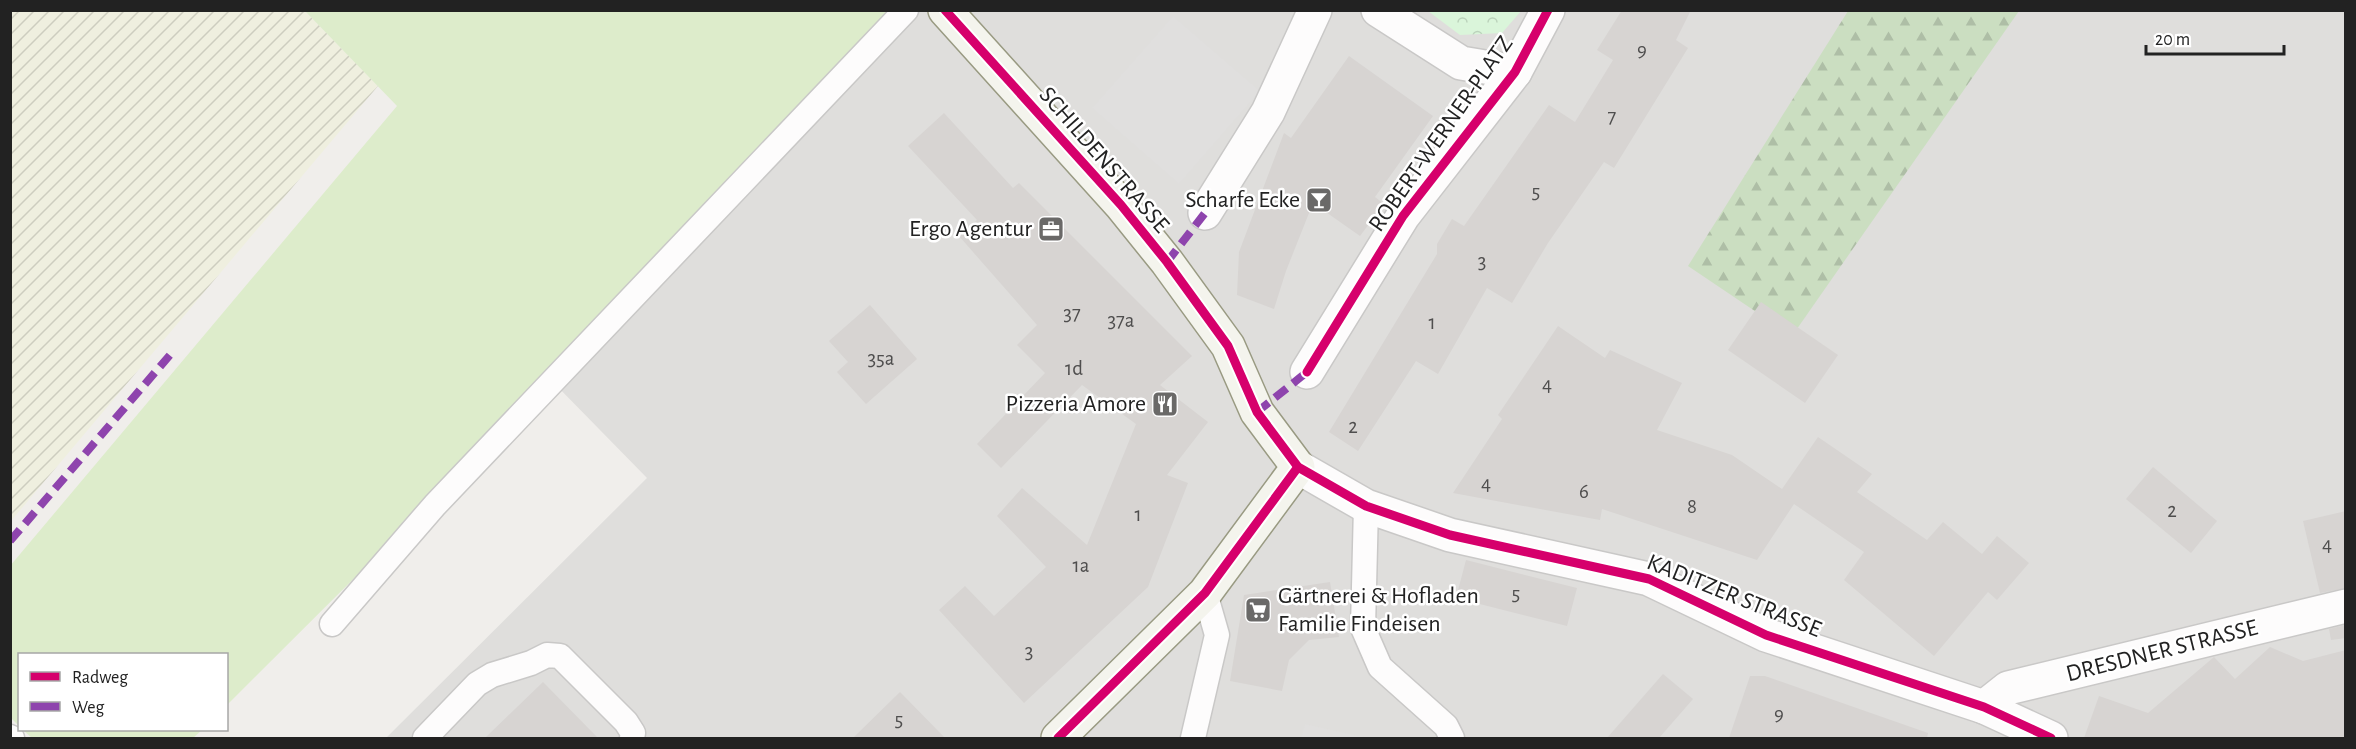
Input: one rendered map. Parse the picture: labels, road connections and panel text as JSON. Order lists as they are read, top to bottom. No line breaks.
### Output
{"streets":{"street":["ROBERT-WERNER-PLATZ","SCHILDENSTRASSE","KADITZER STRASSE","DRESDNER STRASSE"]},"crossings":[["SCHILDENSTRASSE","KADITZER STRASSE"],["KADITZER STRASSE","DRESDNER STRASSE"]],"places":{"bar":["Scharfe Ecke"],"office":["Ergo Agentur"],"restaurant":["Pizzeria Amore"],"supermarket":["Gärtnerei & Hofladen Familie Findeisen"]},"house_numbers":["9","7","5","3","37","37a","1","35a","1d","4","2","4","6","8","2","1","4","1a","5","3","9","5"],"legend":["Radweg","Weg"],"scale_bar":"20 m"}
